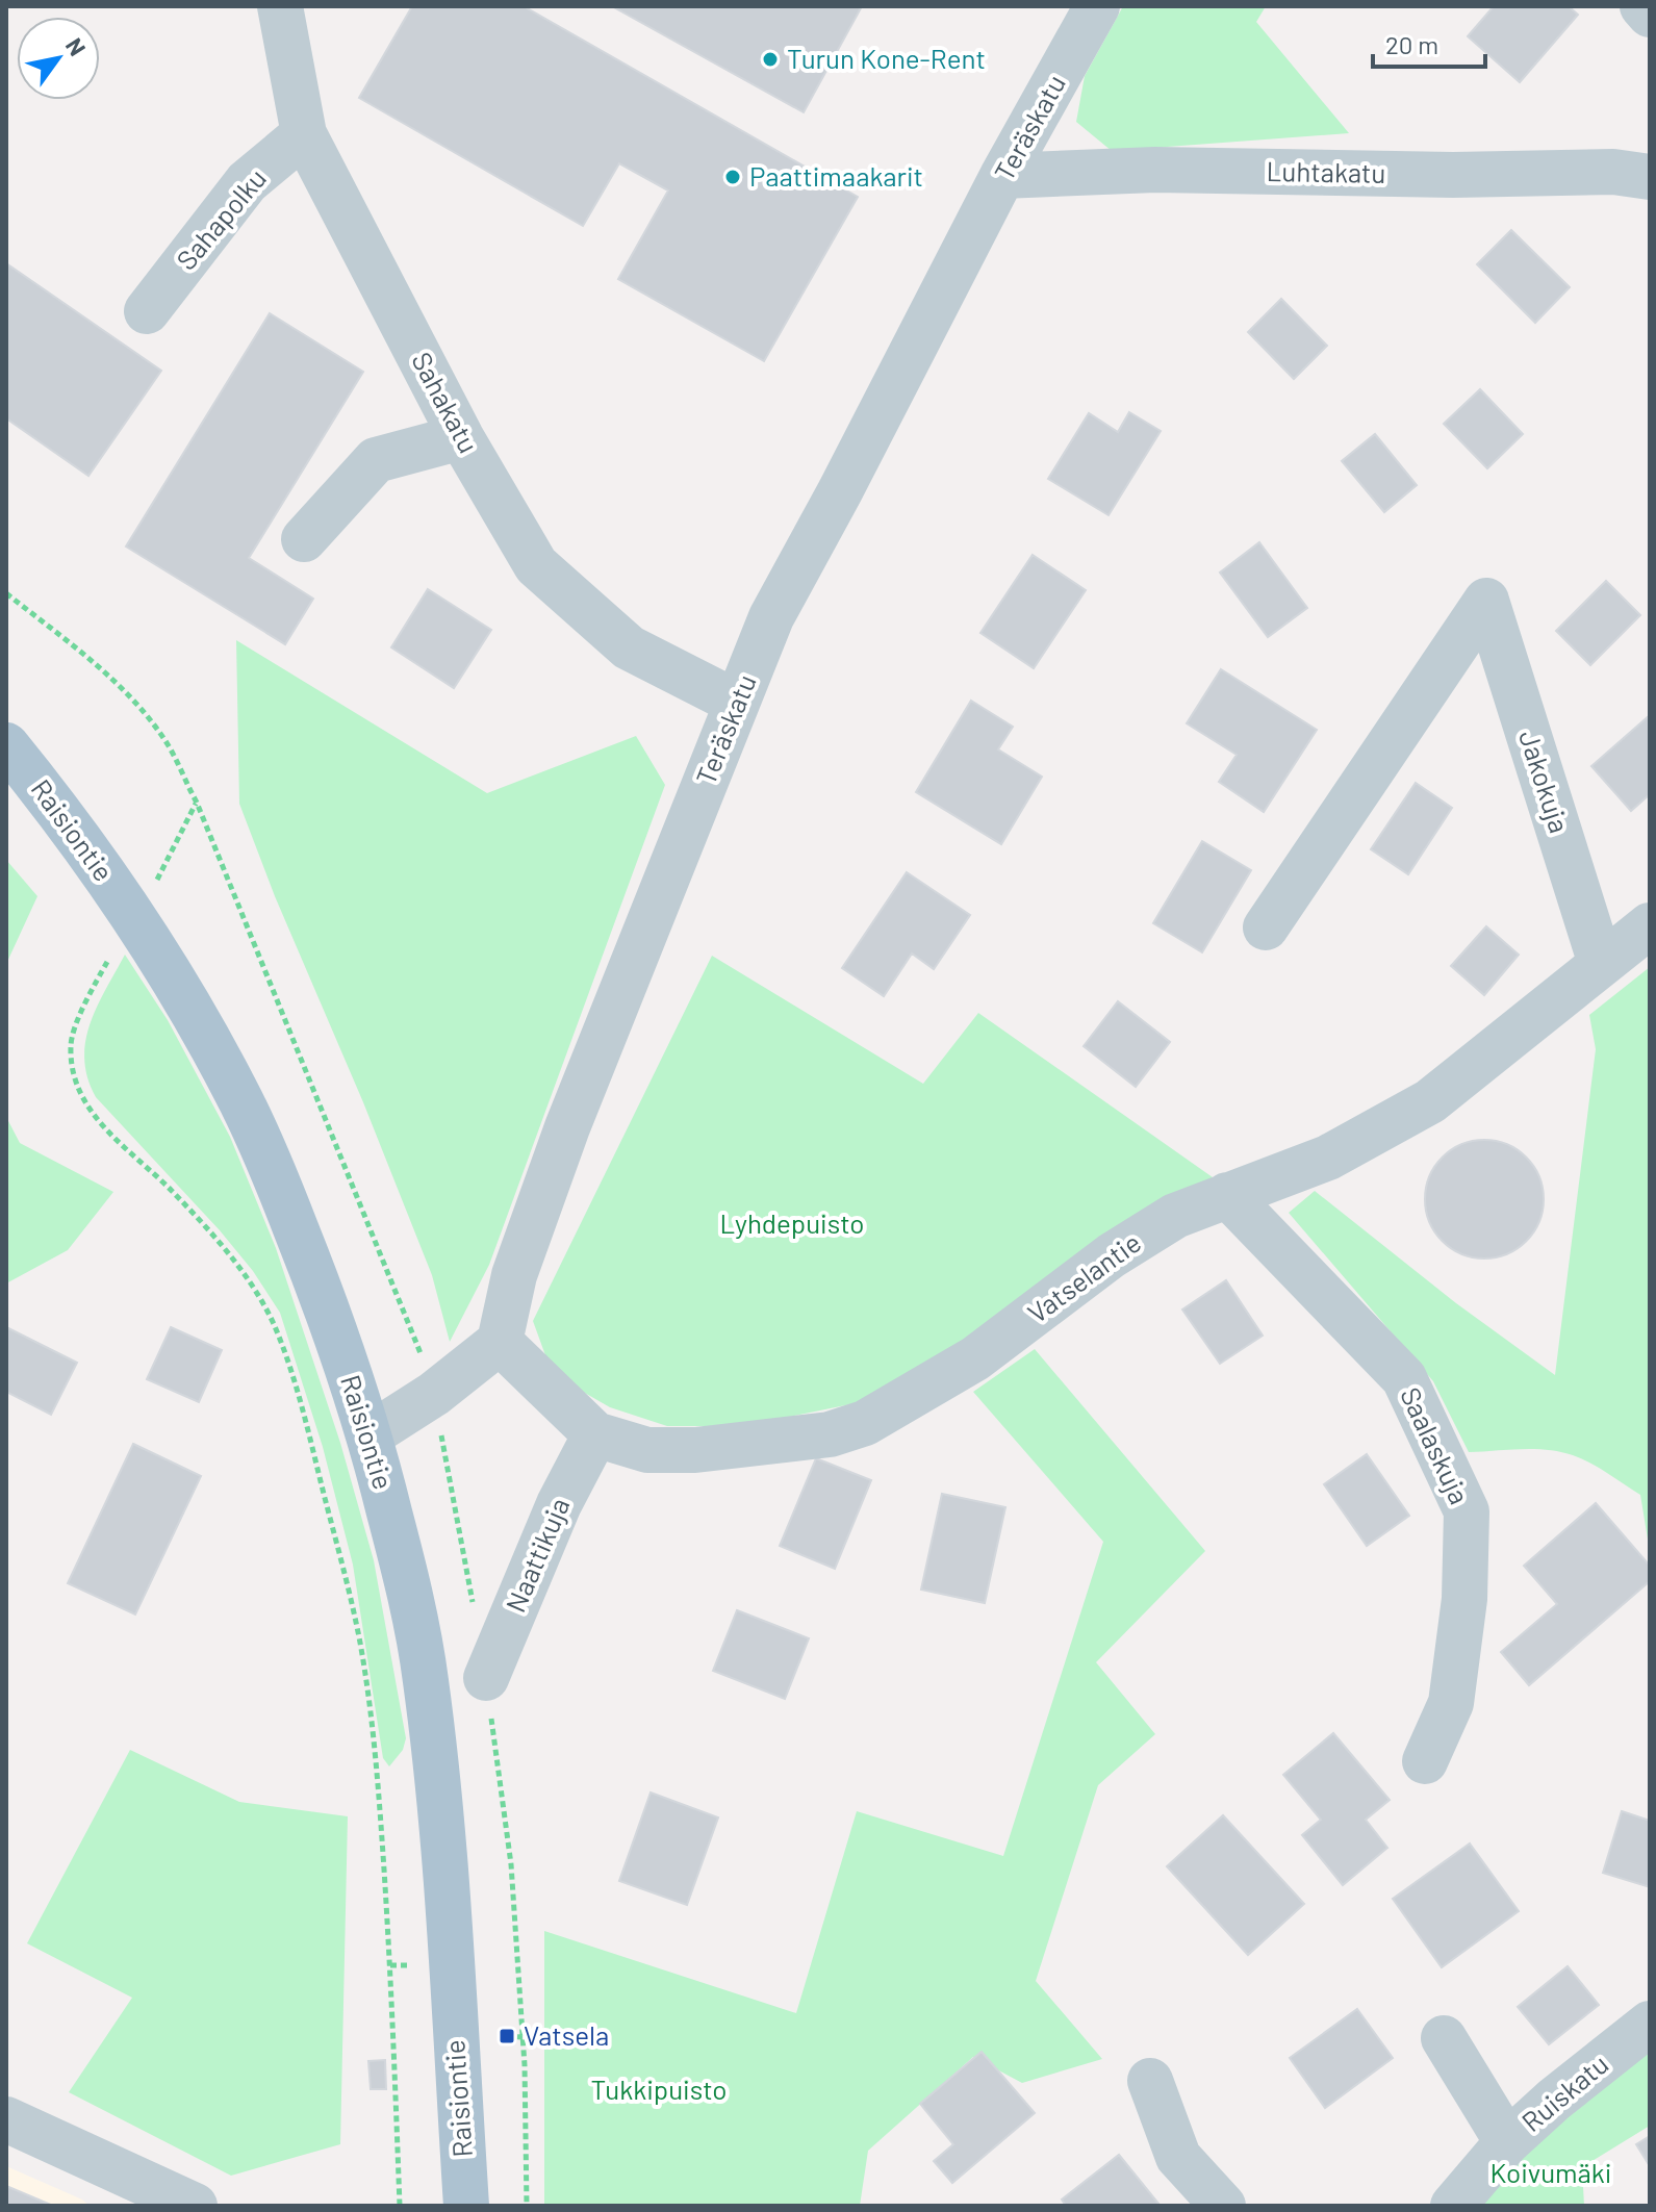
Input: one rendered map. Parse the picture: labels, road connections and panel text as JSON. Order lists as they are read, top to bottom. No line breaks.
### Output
{"streets":{"main road":["Raisiontie"],"street":["Teräskatu","Luhtakatu","Sahapolku","Sahakatu","Jakokuja","Vatselantie","Saalaskuja","Naattikuja","Ruiskatu"]},"crossings":[["Teräskatu","Luhtakatu"],["Teräskatu","Sahakatu"],["Teräskatu","Vatselantie"],["Sahapolku","Sahakatu"],["Jakokuja","Vatselantie"],["Vatselantie","Saalaskuja"],["Vatselantie","Naattikuja"]],"parks":["Lyhdepuisto","Tukkipuisto","Koivumäki"],"places":{"other":["Turun Kone-Rent","Paattimaakarit"],"transit":["Vatsela"]},"scale_bar":"20 m","north":"top right"}
